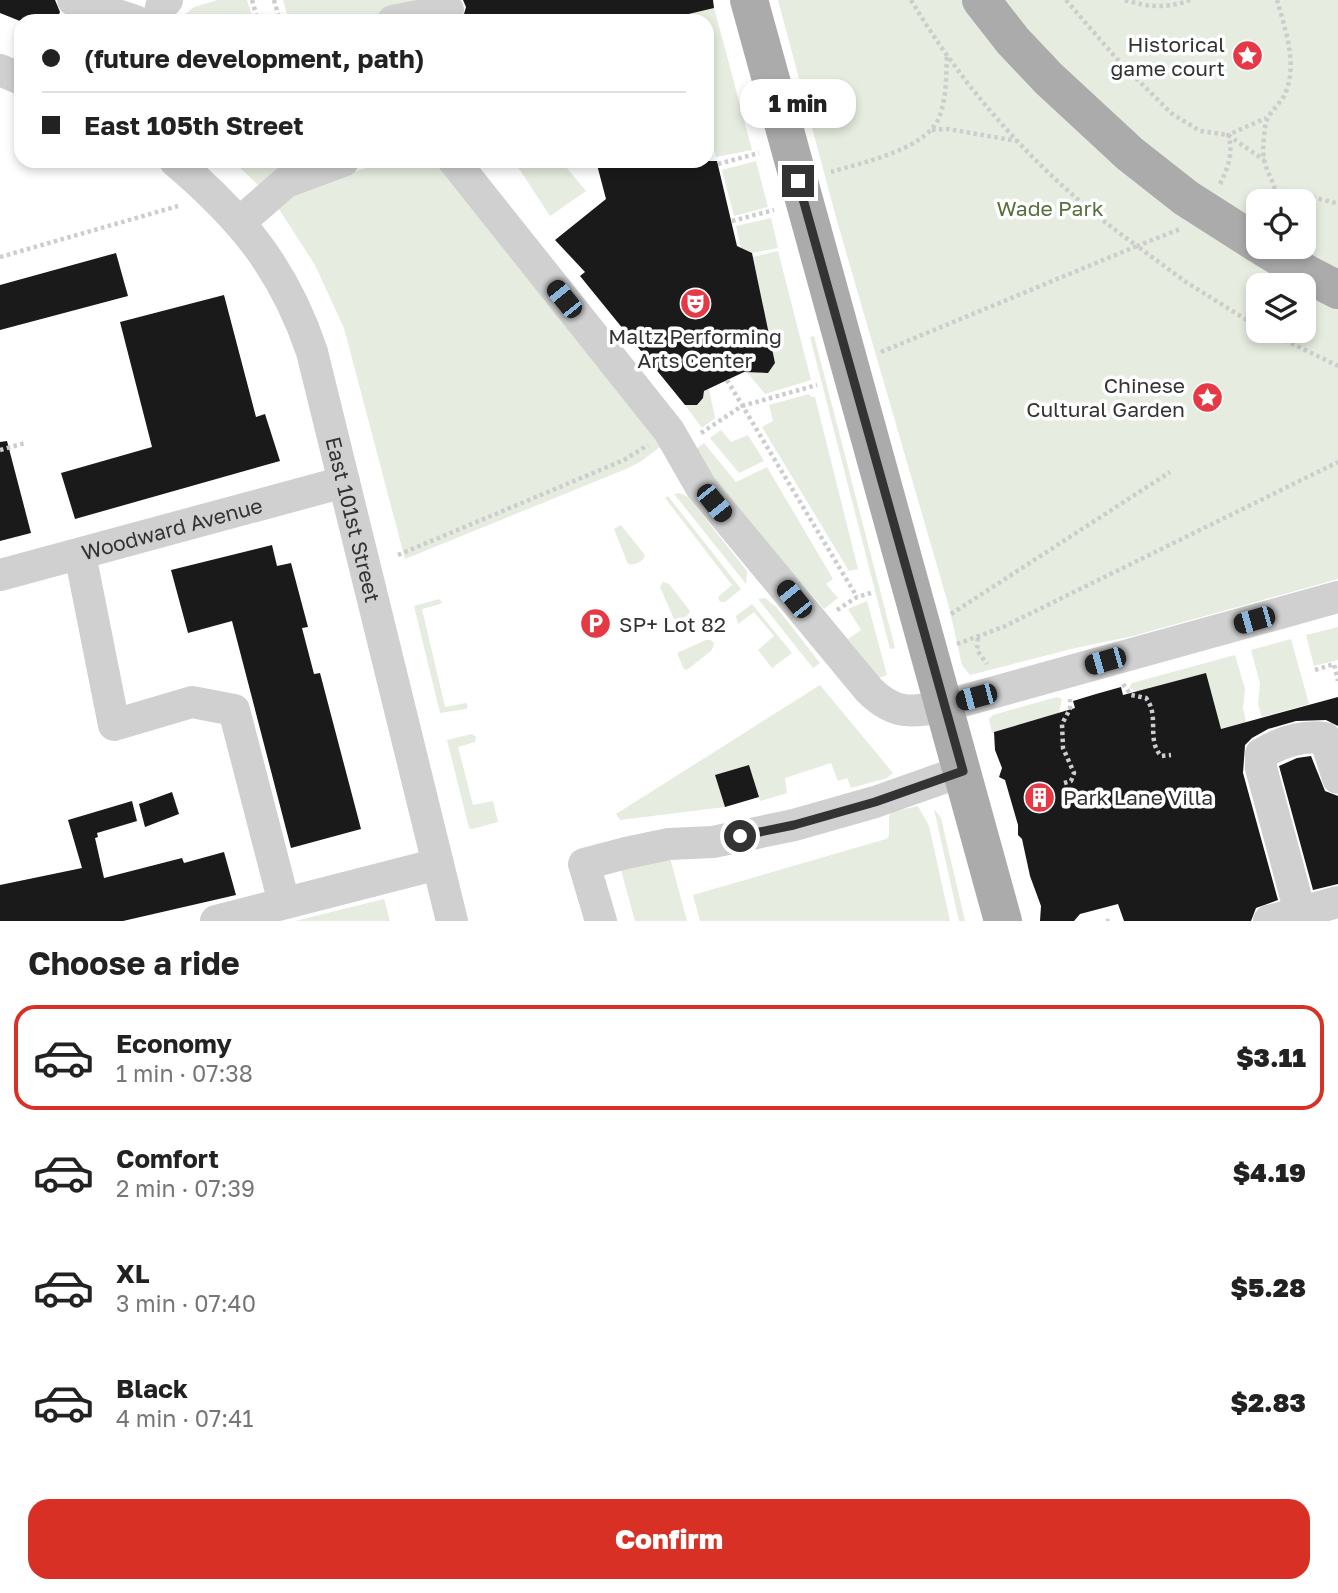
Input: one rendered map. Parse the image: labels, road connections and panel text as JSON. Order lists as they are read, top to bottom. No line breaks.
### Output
{"streets":{"street":["East 101st Street","Woodward Avenue"]},"crossings":[["East 101st Street","Woodward Avenue"]],"parks":["Wade Park"],"places":{"place":["Historical game court","Chinese Cultural Garden"],"theatre":["Maltz Performing Arts Center"],"parking":["SP+ Lot 82"],"building":["Park Lane Villa"]},"page":{"banner":["(future development, path)","East 105th Street"],"bubble":"1 min","heading":"Choose a ride","list":[{"name":"Economy","note":"1 min · 07:38","value":"$3.11"},{"name":"Comfort","note":"2 min · 07:39","value":"$4.19"},{"name":"XL","note":"3 min · 07:40","value":"$5.28"},{"name":"Black","note":"4 min · 07:41","value":"$2.83"}],"buttons":"Confirm"}}
